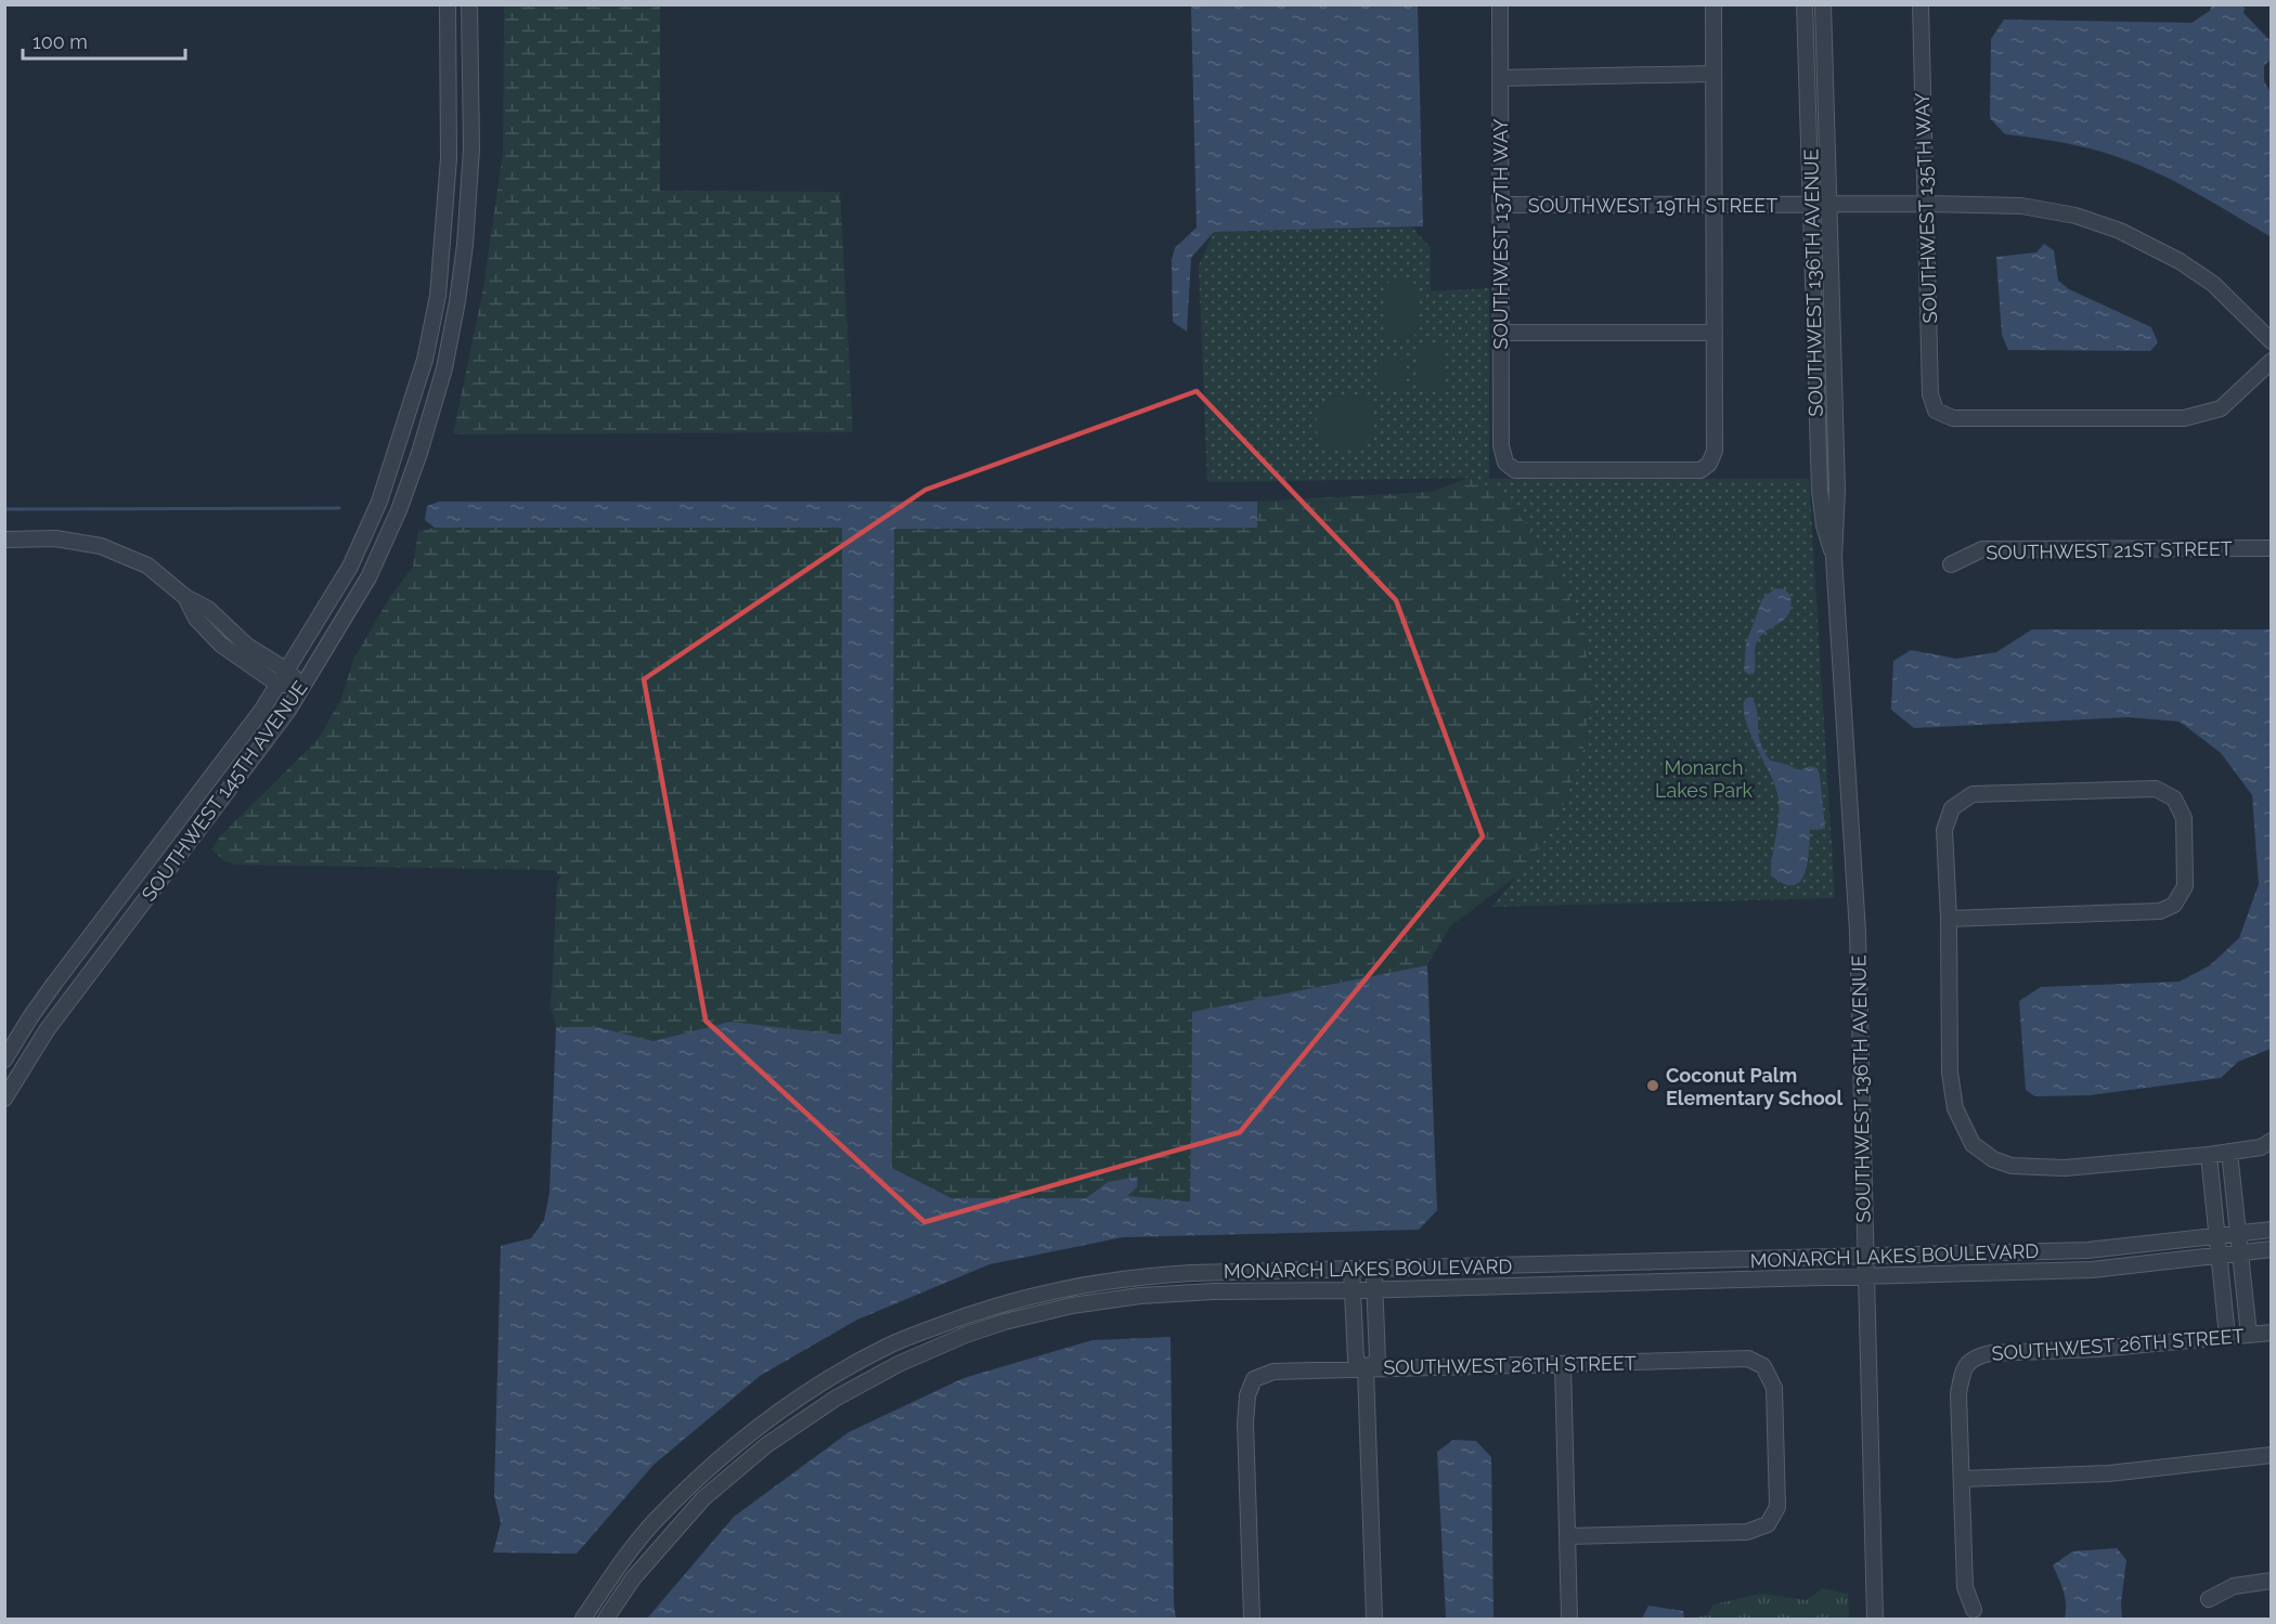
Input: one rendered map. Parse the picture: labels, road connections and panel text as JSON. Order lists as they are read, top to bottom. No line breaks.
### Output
{"streets":{"street":["SOUTHWEST 19TH STREET","SOUTHWEST 135TH WAY","SOUTHWEST 137TH WAY","SOUTHWEST 136TH AVENUE","SOUTHWEST 21ST STREET","SOUTHWEST 145TH AVENUE","MONARCH LAKES BOULEVARD","SOUTHWEST 26TH STREET"]},"crossings":[["SOUTHWEST 19TH STREET","SOUTHWEST 135TH WAY"],["SOUTHWEST 19TH STREET","SOUTHWEST 137TH WAY"],["SOUTHWEST 19TH STREET","SOUTHWEST 136TH AVENUE"],["SOUTHWEST 136TH AVENUE","MONARCH LAKES BOULEVARD"]],"parks":["Monarch Lakes Park"],"places":["Coconut Palm Elementary School"],"scale_bar":"100 m"}
